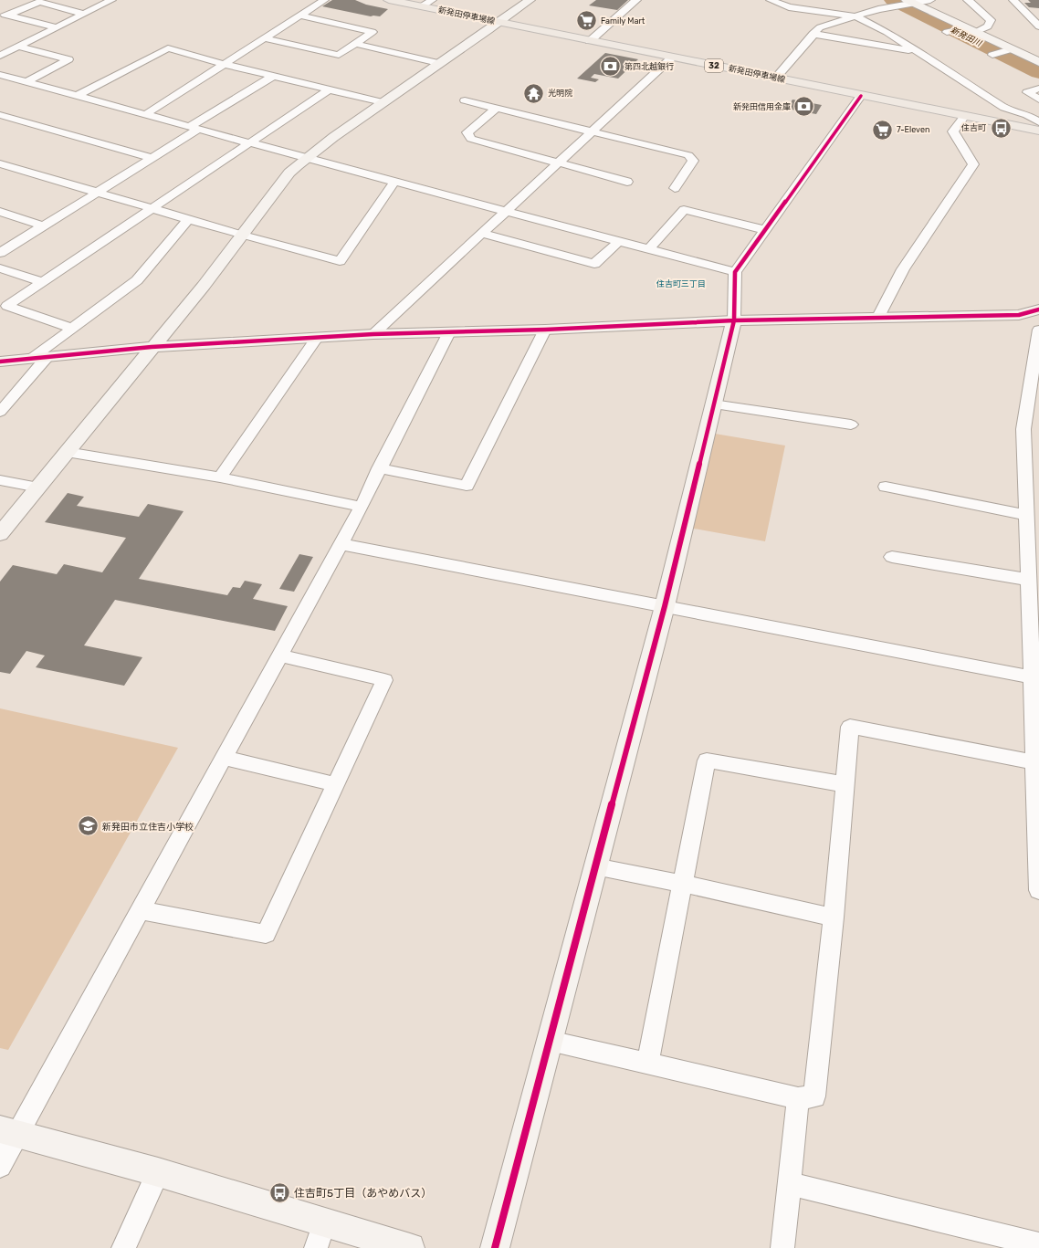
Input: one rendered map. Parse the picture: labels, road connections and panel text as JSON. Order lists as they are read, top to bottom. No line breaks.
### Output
{"streets":{"main road":["新発田停車場線","32"]},"districts":["住吉町三丁目"],"water":["新発田川"],"places":{"supermarket":["Family Mart","7-Eleven"],"bank":["第四北越銀行","新発田信用金庫"],"temple":["光明院"],"bus stop":["住吉町","住吉町5丁目（あやめバス）"],"school or university":["新発田市立住吉小学校"]}}
